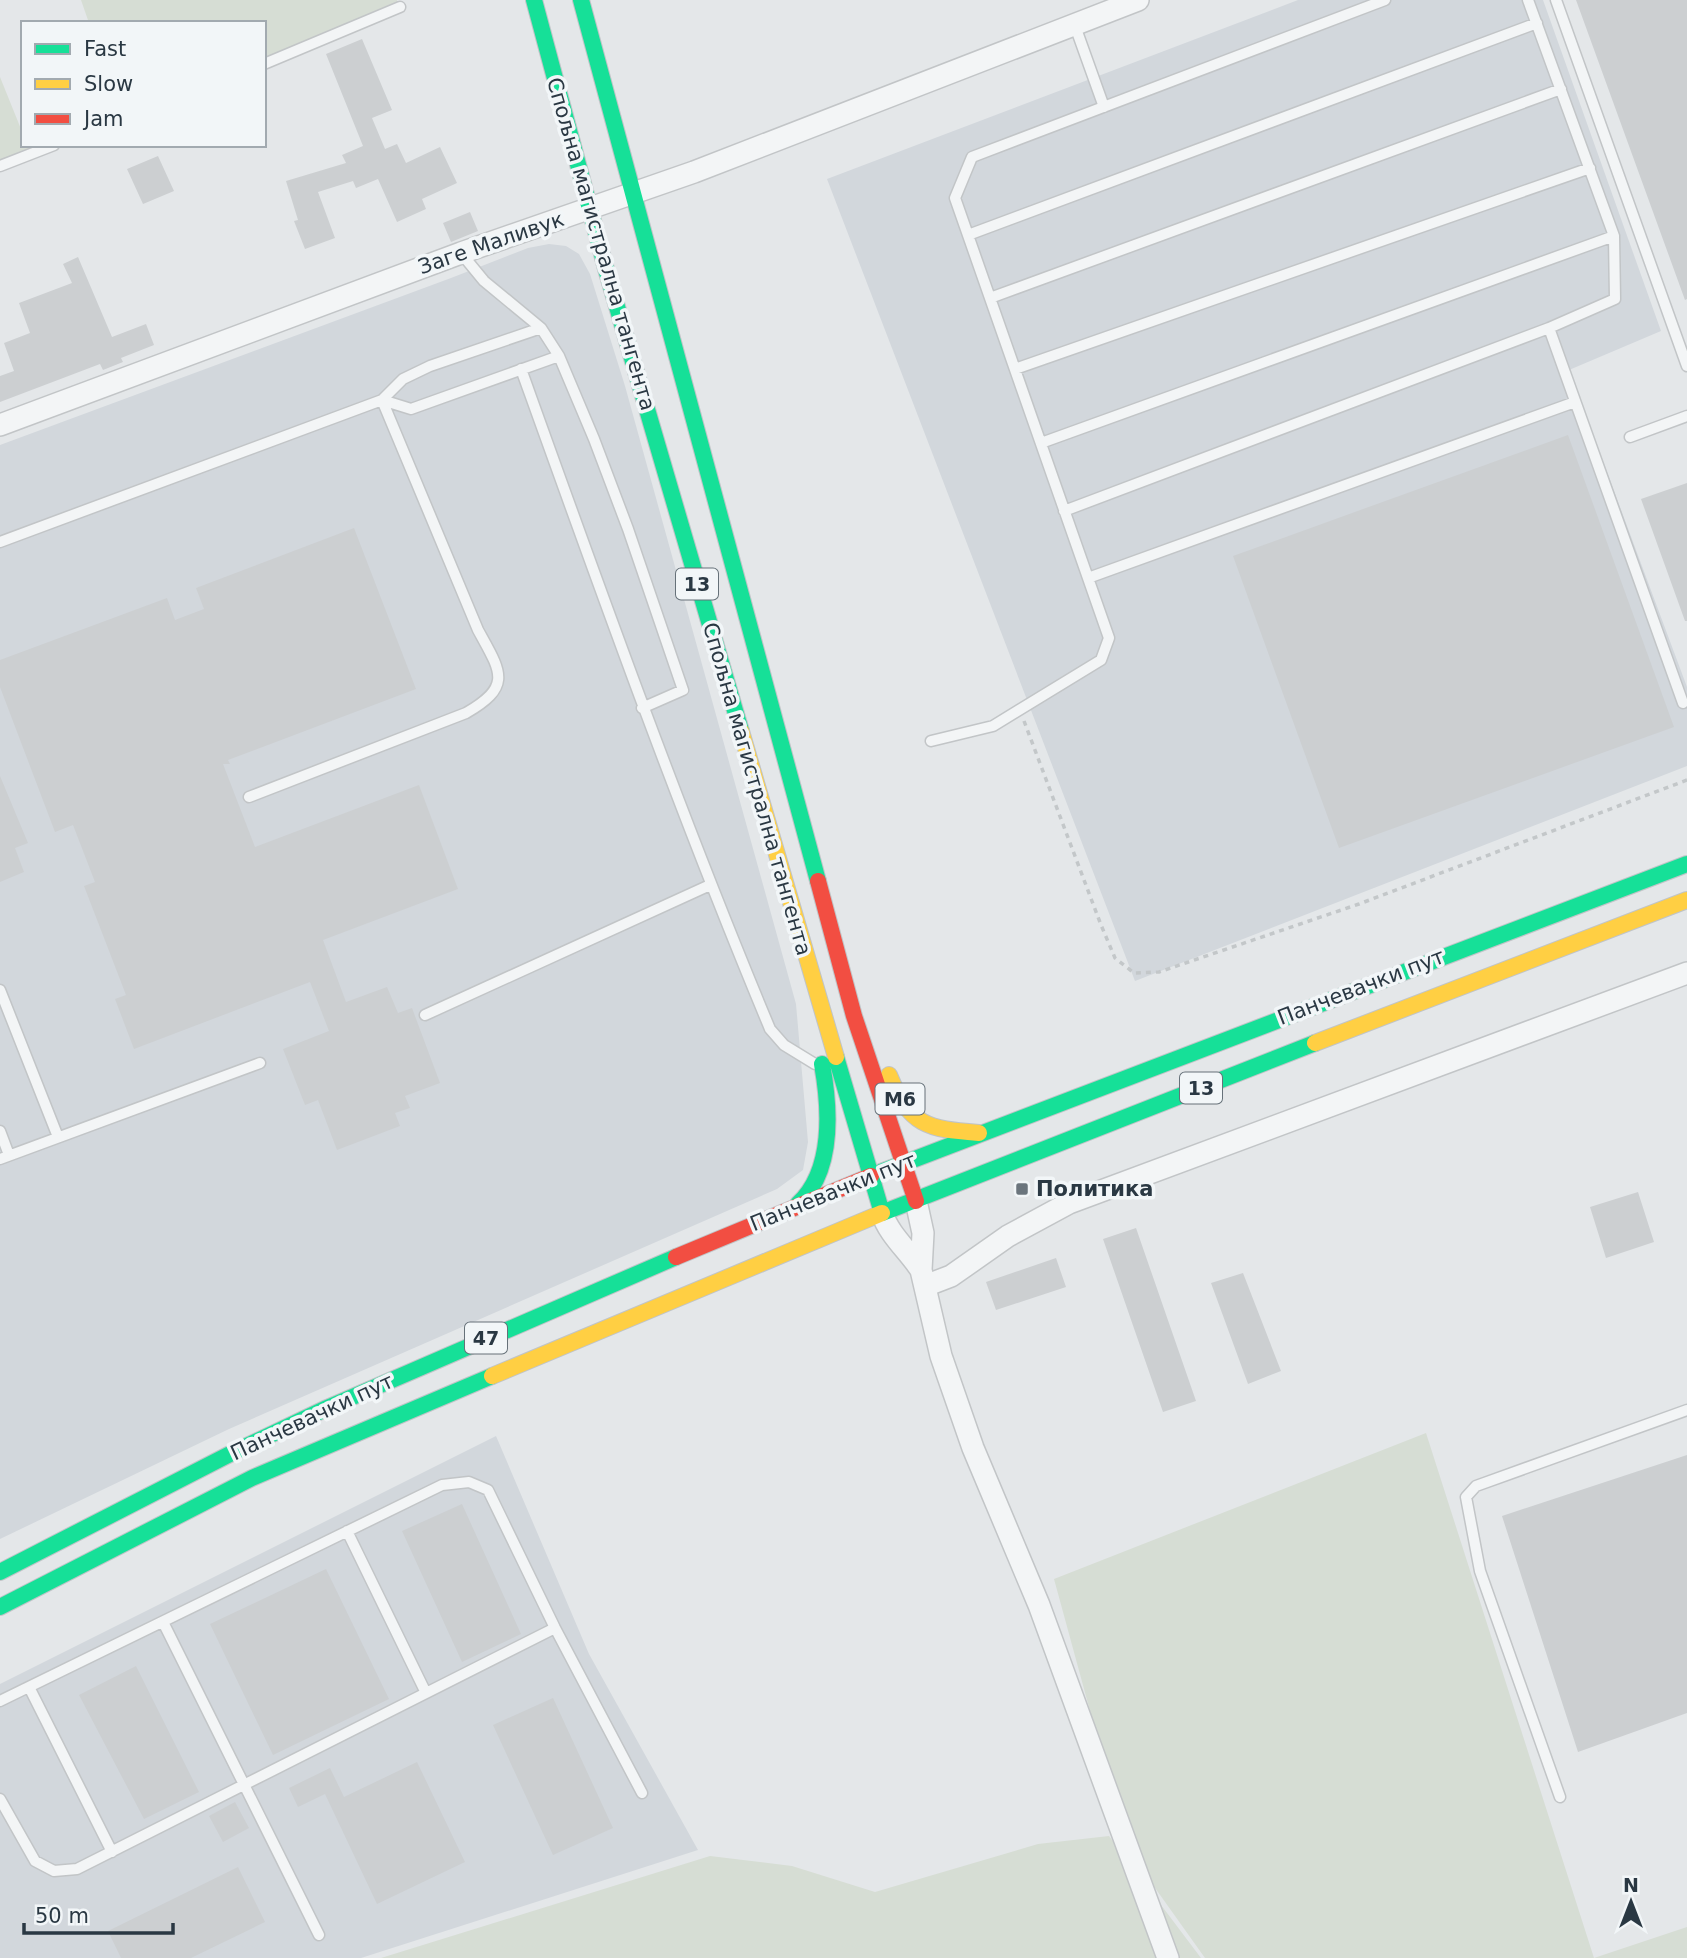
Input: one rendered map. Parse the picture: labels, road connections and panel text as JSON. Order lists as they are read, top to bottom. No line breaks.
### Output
{"streets":{"main road":["Спољна магистрална тангента","13","Панчевачки пут","M6","47"],"street":["Заге Маливук"]},"crossings":[["Заге Маливук","Спољна магистрална тангента"],["Спољна магистрална тангента","Панчевачки пут"],["Спољна магистрална тангента","M6"],["Панчевачки пут","M6"]],"places":{"transit":["Политика"]},"legend":["Fast","Slow","Jam"],"scale_bar":"50 m","north":"top"}
